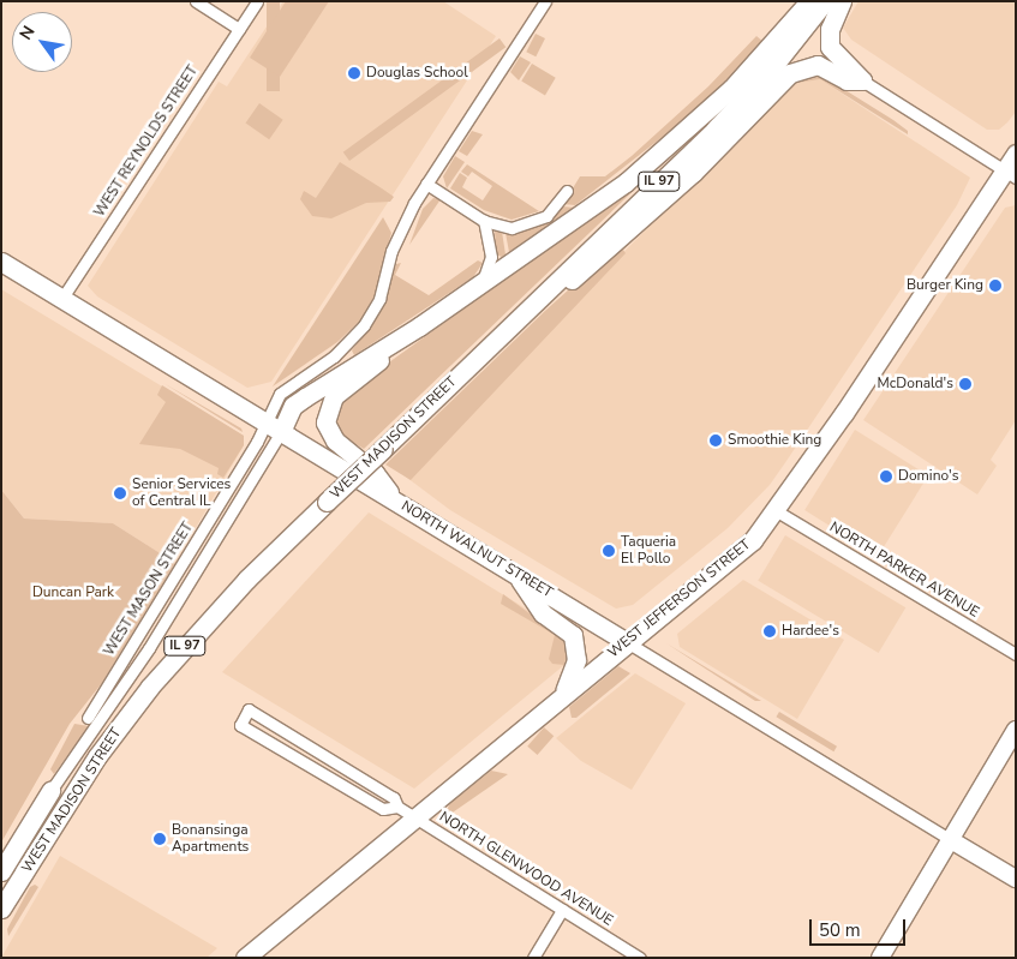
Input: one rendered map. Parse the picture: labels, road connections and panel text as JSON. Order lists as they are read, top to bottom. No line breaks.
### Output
{"streets":{"main road":["IL 97","WEST MADISON STREET","NORTH WALNUT STREET","WEST JEFFERSON STREET"],"street":["WEST REYNOLDS STREET","NORTH PARKER AVENUE","WEST MASON STREET","NORTH GLENWOOD AVENUE"]},"crossings":[["WEST REYNOLDS STREET","NORTH WALNUT STREET"],["NORTH WALNUT STREET","WEST MASON STREET"],["NORTH WALNUT STREET","WEST JEFFERSON STREET"],["NORTH PARKER AVENUE","WEST JEFFERSON STREET"],["WEST JEFFERSON STREET","NORTH GLENWOOD AVENUE"]],"parks":["Duncan Park"],"places":["Douglas School","Burger King","McDonald's","Smoothie King","Domino's","Senior Services of Central IL","Taqueria El Pollo","Hardee's","Bonansinga Apartments"],"scale_bar":"50 m","north":"top left"}
